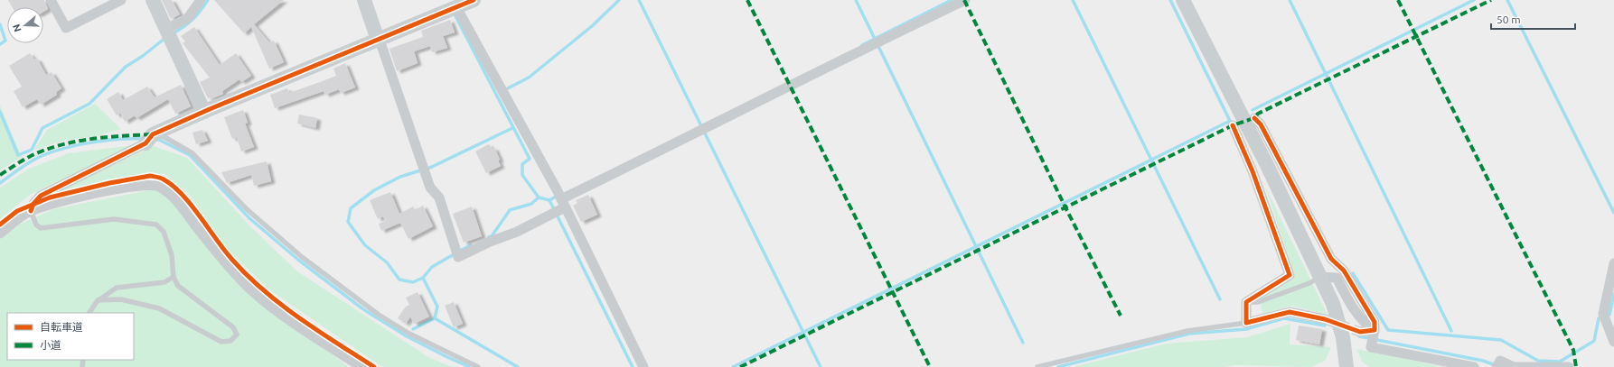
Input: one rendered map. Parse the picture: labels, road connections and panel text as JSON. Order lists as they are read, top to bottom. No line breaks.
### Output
{"legend":["自転車道","小道"],"scale_bar":"50 m","north":"left"}
